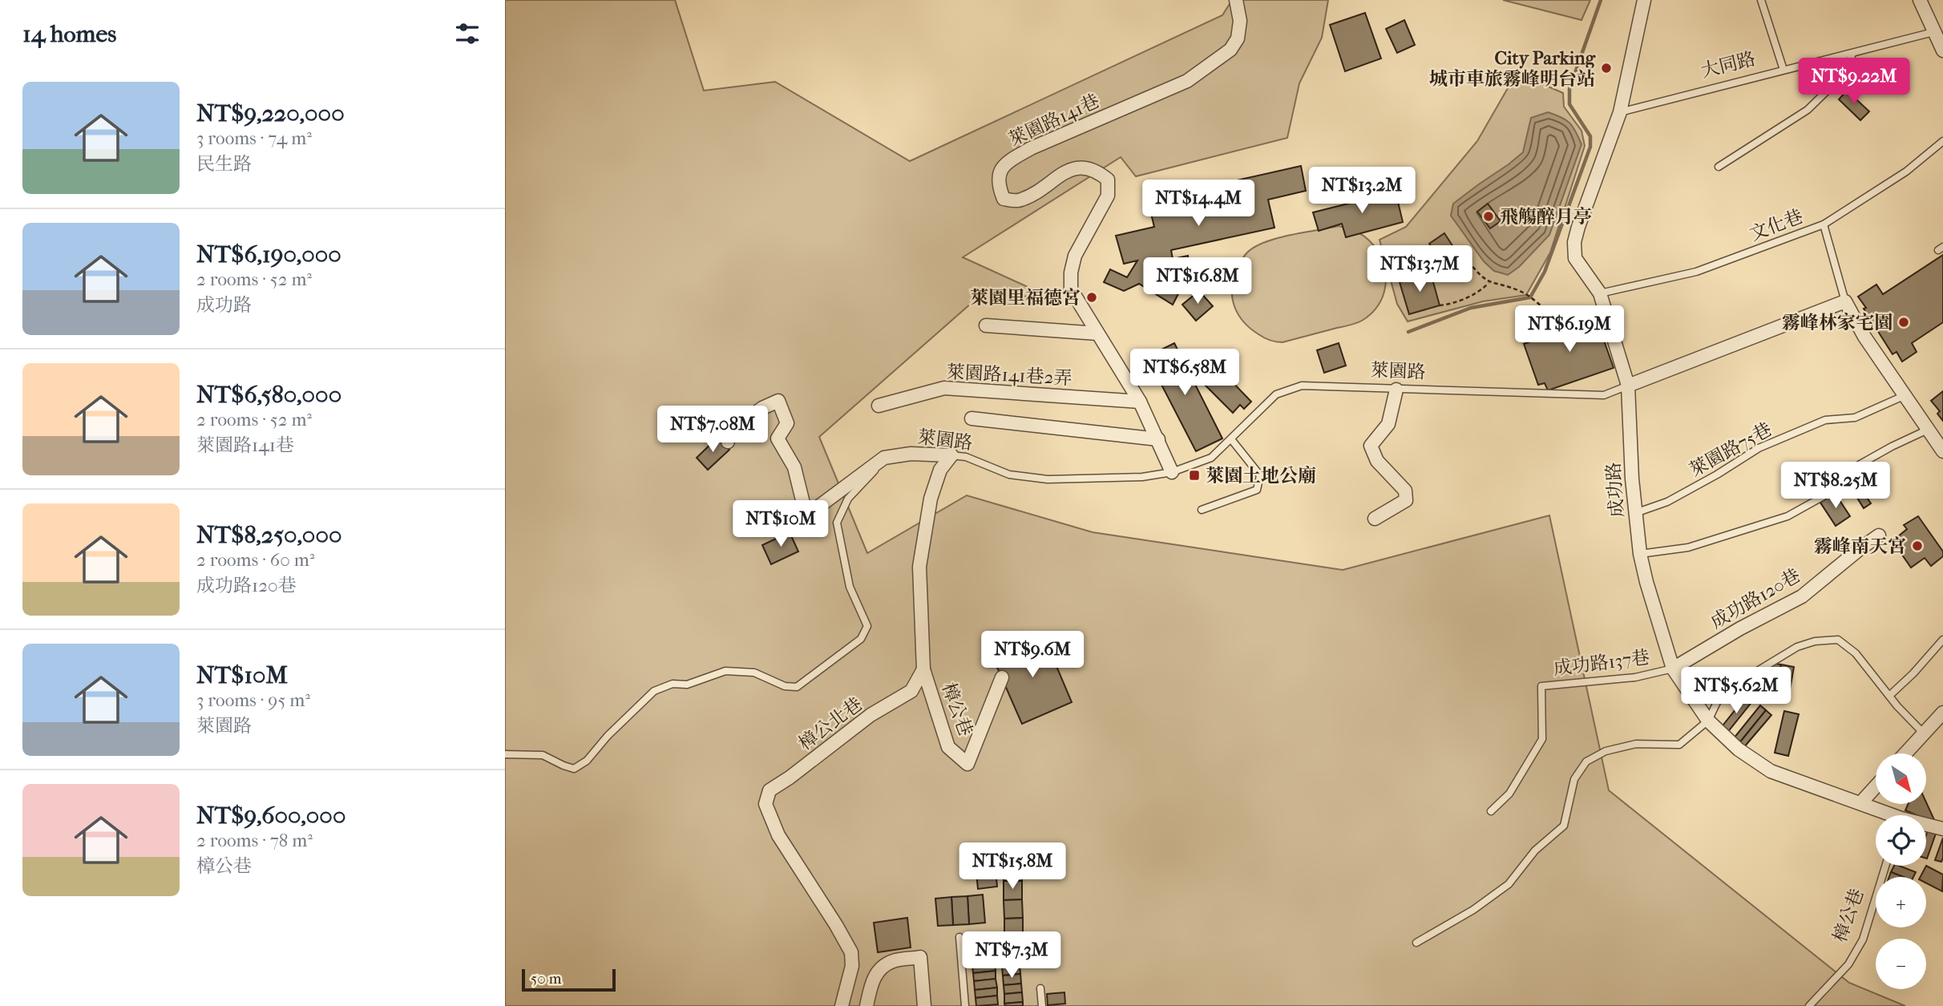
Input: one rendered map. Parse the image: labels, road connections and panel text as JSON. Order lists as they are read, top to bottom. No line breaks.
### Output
{"streets":{"street":["萊園路141巷","萊園路","萊園路141巷2弄","成功路","成功路120巷","樟公巷","樟公北巷"],"lane":["大同路","文化巷","萊園路75巷","成功路137巷"]},"crossings":[["大同路","成功路"],["萊園路141巷","萊園路"],["萊園路141巷","萊園路141巷2弄"],["文化巷","成功路"],["萊園路","成功路"],["萊園路75巷","成功路"],["成功路","成功路120巷"],["成功路","成功路137巷"],["成功路120巷","成功路137巷"],["樟公巷","樟公北巷"]],"places":{"other":["City Parking 城市車旅霧峰明台站","飛觴醉月亭","萊園里福德宮","霧峰林家宅園","霧峰南天宮"],"transit":["萊園土地公廟"]},"scale_bar":"50 m","north":"bottom right","page":{"heading":"14 homes","price":["NT$9.22M","NT$13.2M","NT$14.4M","NT$13.7M","NT$16.8M","NT$6.19M","NT$6.58M","NT$7.08M","NT$8.25M","NT$10M","NT$9.6M","NT$5.62M","NT$15.8M","NT$7.3M"],"list":[{"name":"NT$9,220,000","note":"3 rooms · 74 m² · 民生路"},{"name":"NT$6,190,000","note":"2 rooms · 52 m² · 成功路"},{"name":"NT$6,580,000","note":"2 rooms · 52 m² · 萊園路141巷"},{"name":"NT$8,250,000","note":"2 rooms · 60 m² · 成功路120巷"},{"name":"NT$10M","note":"3 rooms · 95 m² · 萊園路"},{"name":"NT$9,600,000","note":"2 rooms · 78 m² · 樟公巷"}],"map_buttons":["+","−"],"scale":"50 m"}}
